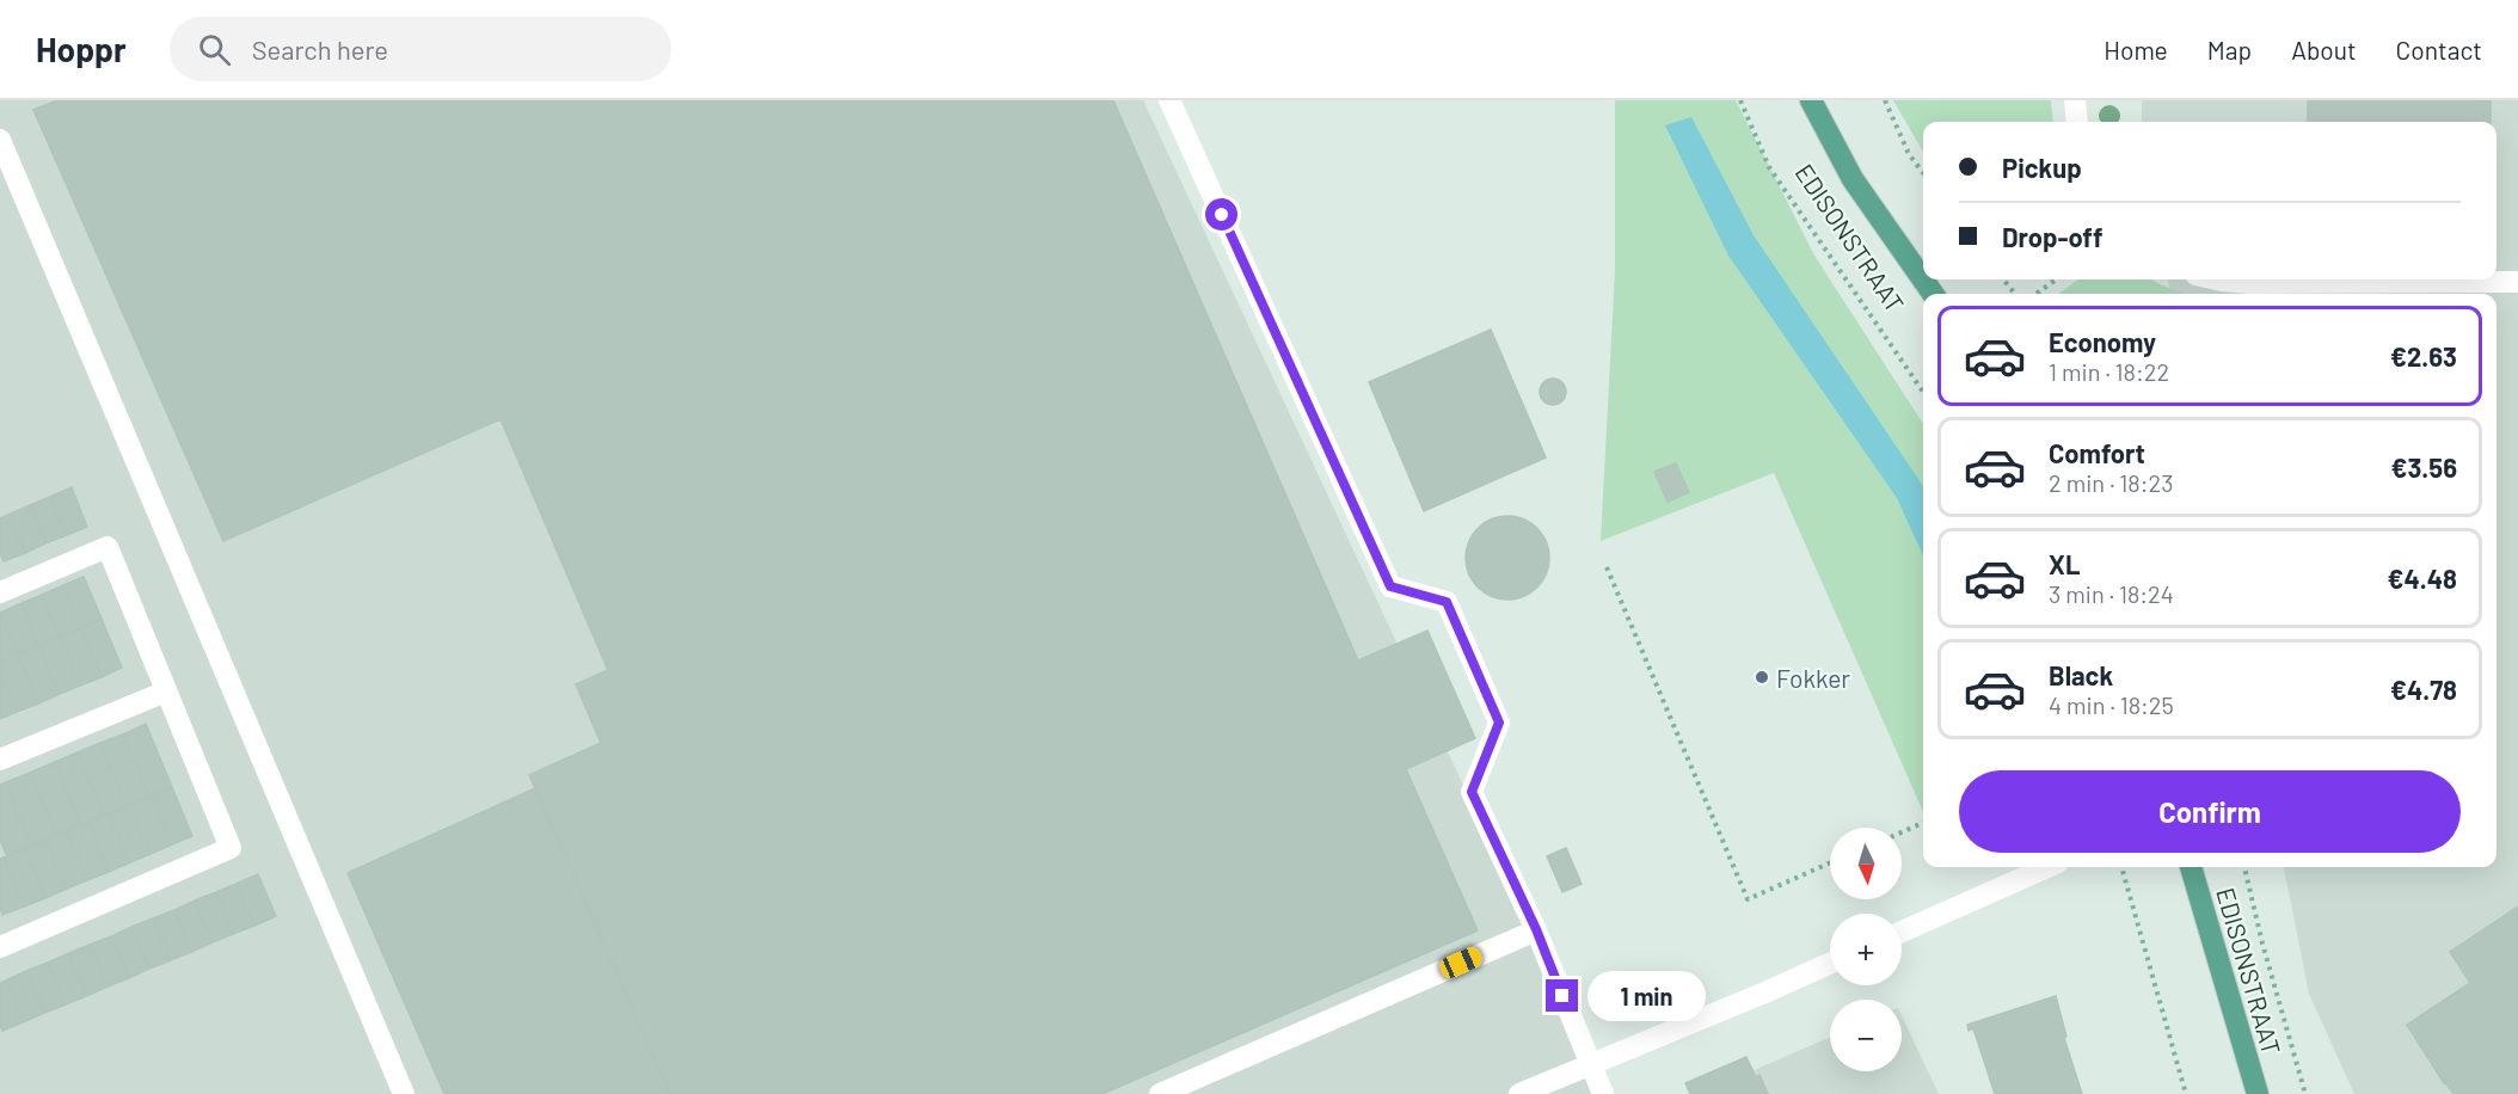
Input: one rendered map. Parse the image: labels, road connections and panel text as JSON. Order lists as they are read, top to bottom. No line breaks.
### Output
{"streets":{"main road":["EDISONSTRAAT"]},"places":["Fokker"],"north":"bottom","page":{"header":"Hoppr","search":"Search here","nav":["Home","Map","About","Contact"],"banner":["Pickup","Drop-off"],"list":[{"name":"Economy","note":"1 min · 18:22","value":"€2.63"},{"name":"Comfort","note":"2 min · 18:23","value":"€3.56"},{"name":"XL","note":"3 min · 18:24","value":"€4.48"},{"name":"Black","note":"4 min · 18:25","value":"€4.78"}],"buttons":"Confirm","map_buttons":["+","−"],"bubble":"1 min"}}
